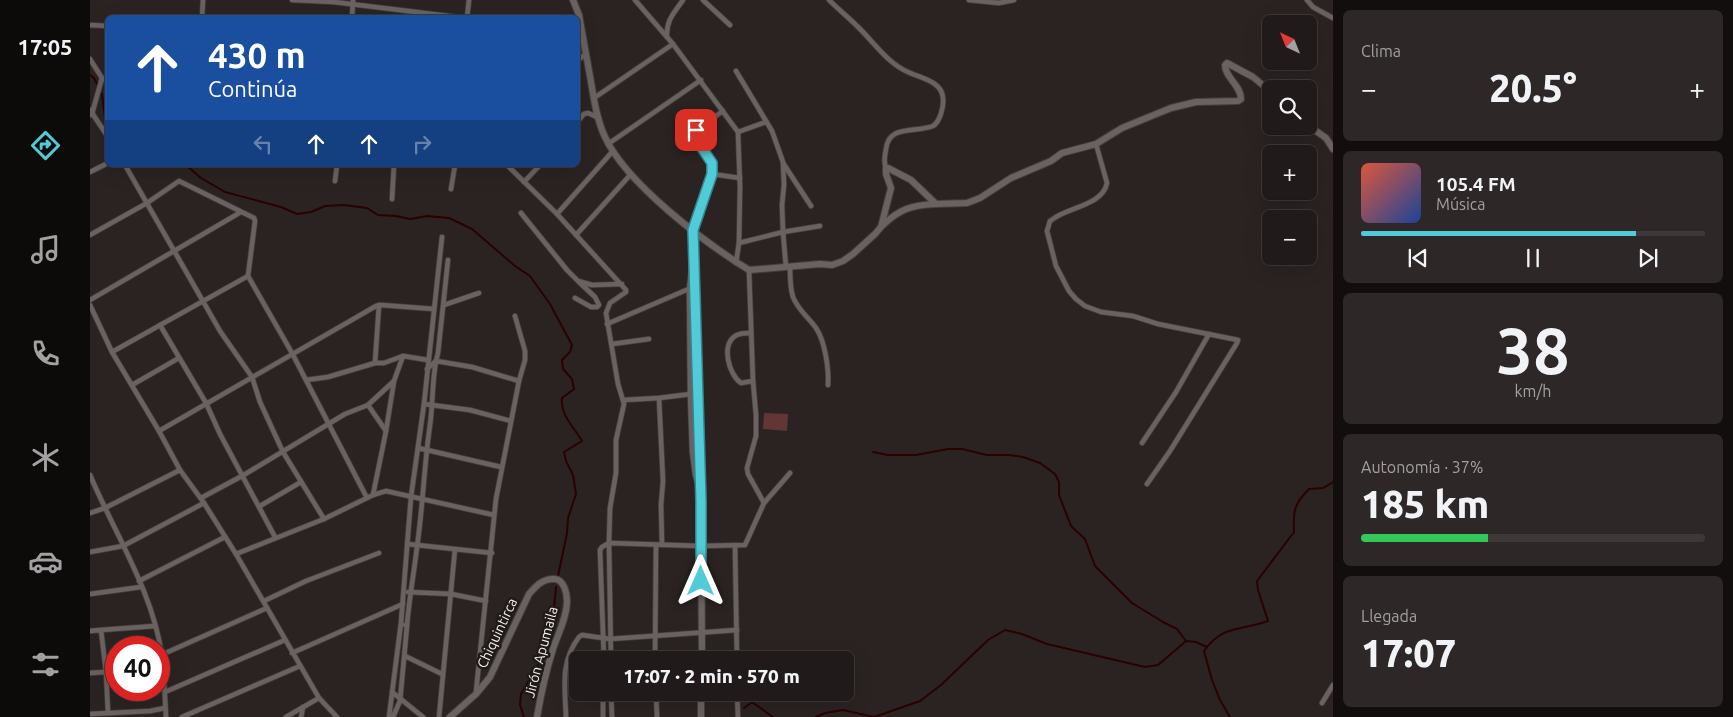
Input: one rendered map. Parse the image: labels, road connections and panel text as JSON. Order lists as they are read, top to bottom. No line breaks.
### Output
{"streets":{"street":["Chiquintirca","Jirón Apumaila"]},"crossings":[["Chiquintirca","Jirón Apumaila"]],"north":"top left","page":{"tabs":"17:05","tile":["Clima",["38","km/h"],["Autonomía · 37%","185 km"],["Llegada","17:07"]],"map_buttons":["+","−"],"turn":["430 m","Continúa"],"heat":["−","20.5°","+"],"song":["105.4 FM","Música"],"limit":"40","trip":"17:07 · 2 min · 570 m"}}
